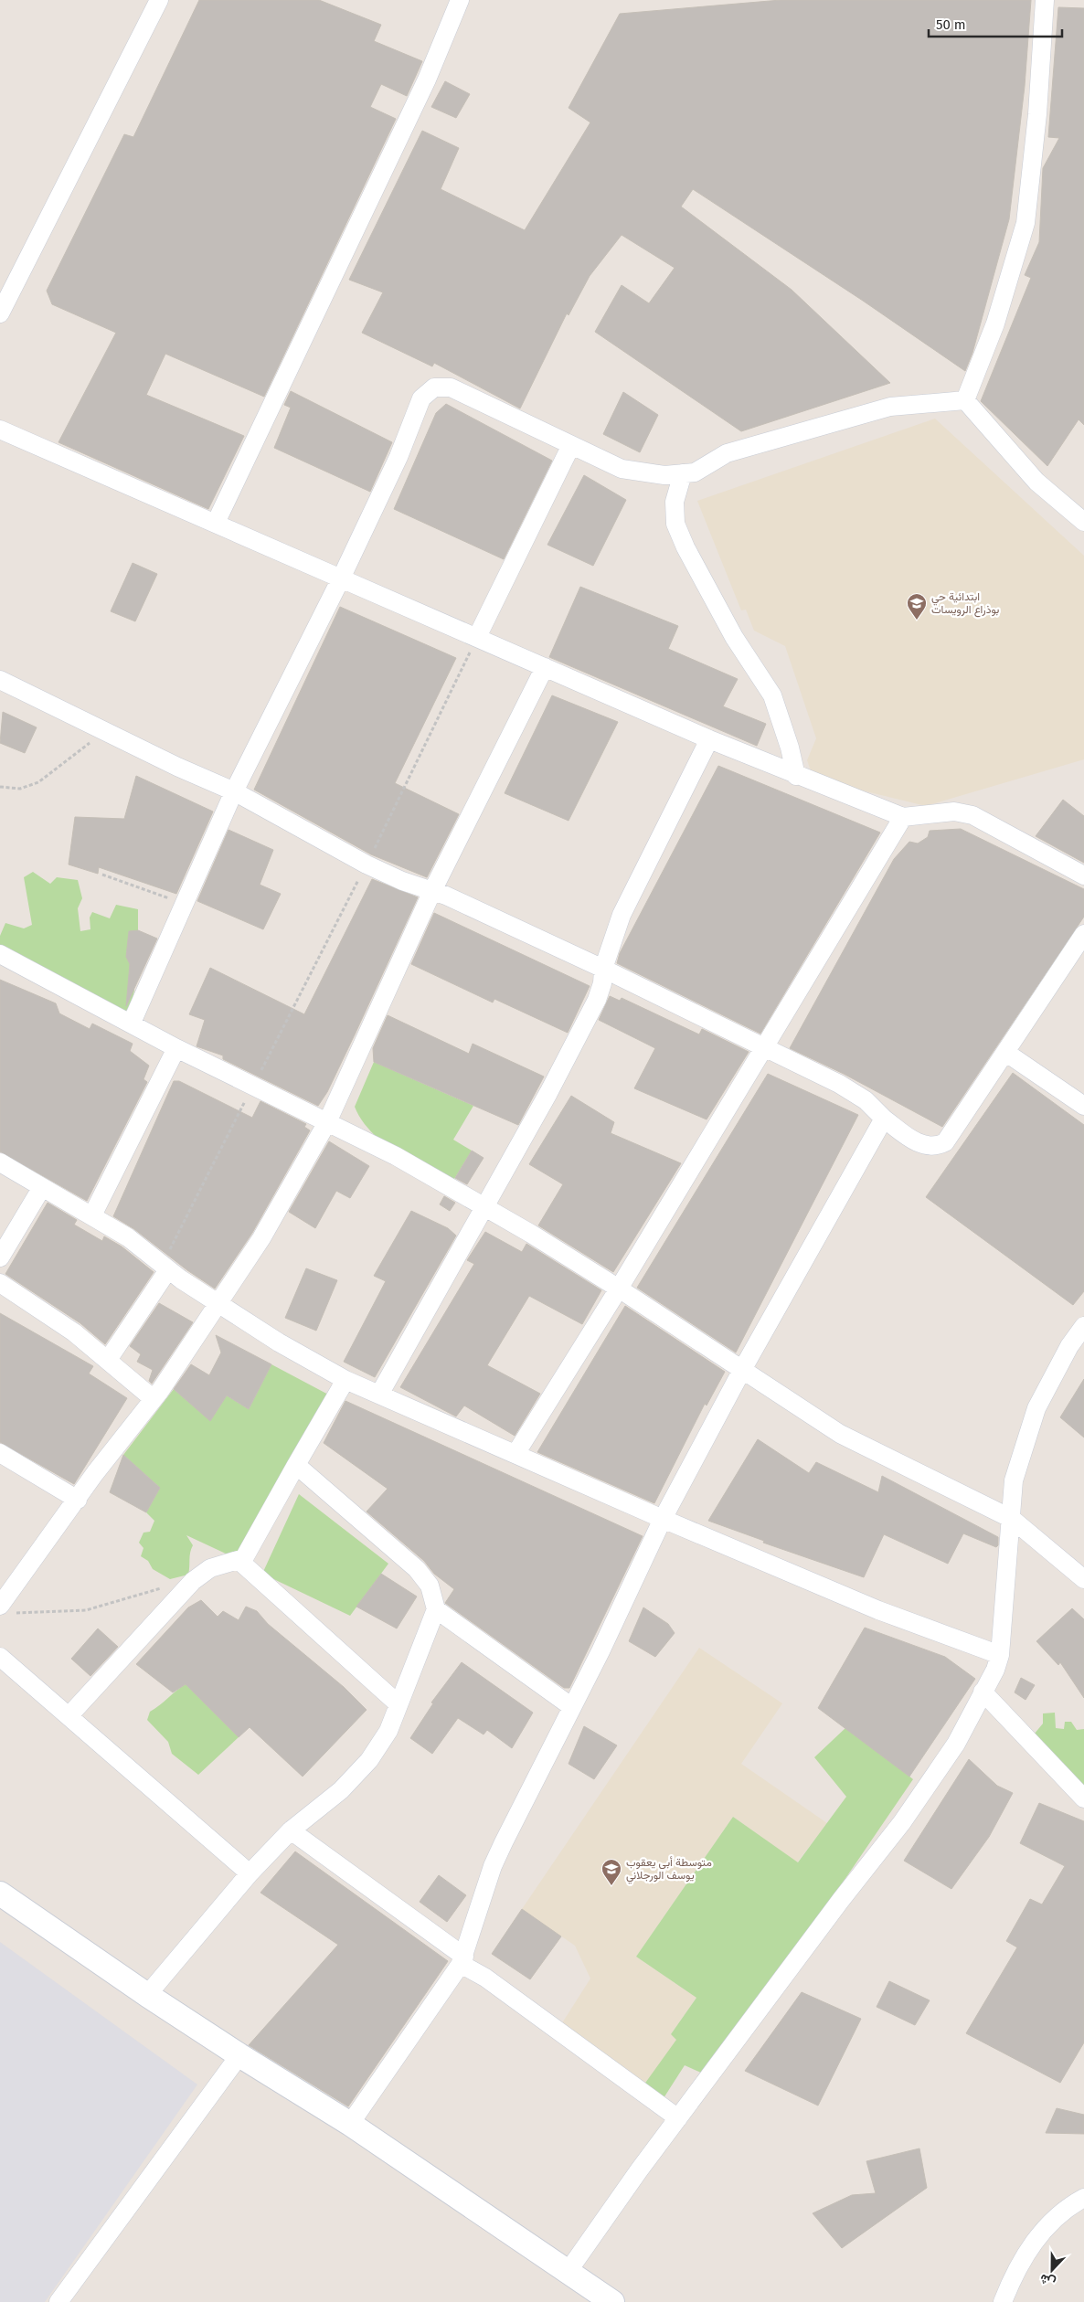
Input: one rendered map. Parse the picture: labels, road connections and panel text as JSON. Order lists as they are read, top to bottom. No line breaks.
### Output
{"places":{"school or university":["ابتدائية حي بوذراع الرويسات","متوسطة أبي يعقوب يوسف الورجلاني"]},"scale_bar":"50 m","north":"bottom"}
